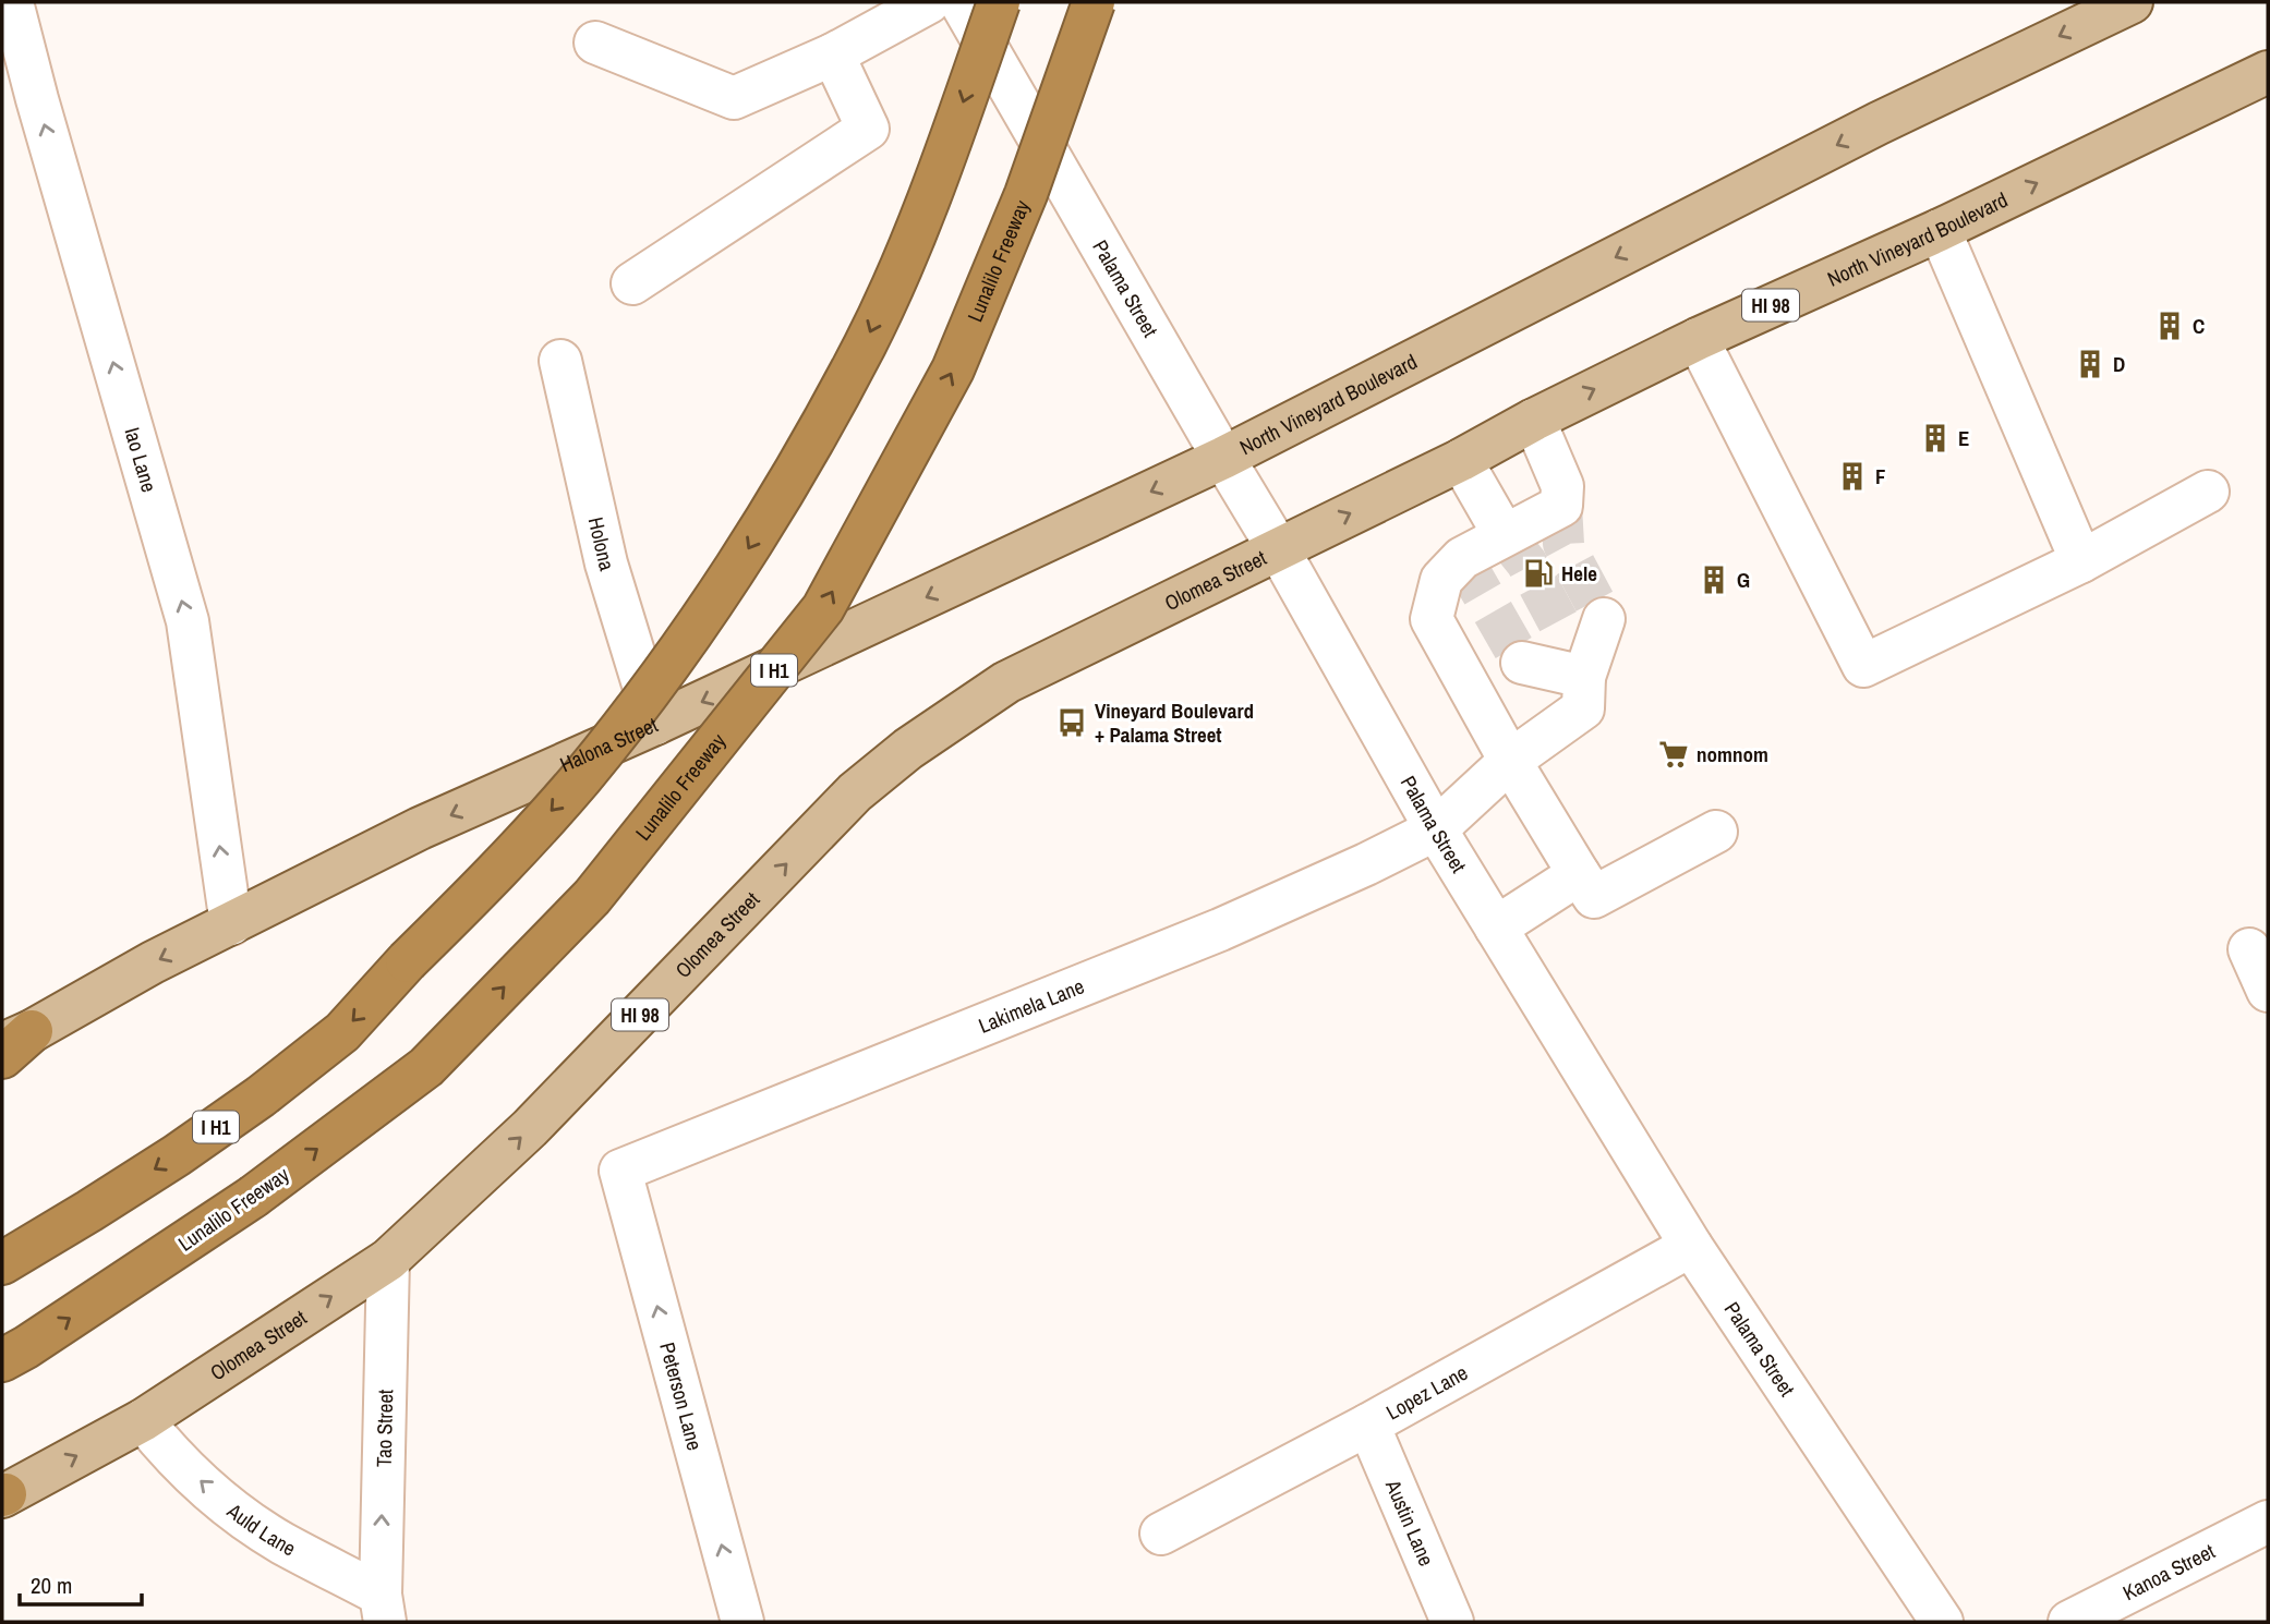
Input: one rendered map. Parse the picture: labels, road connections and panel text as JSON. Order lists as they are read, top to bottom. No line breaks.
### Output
{"streets":{"highway":["Lunalilo Freeway","I H1"],"main road":["North Vineyard Boulevard","HI 98","Olomea Street","Halona Street"],"street":["Palama Street","Iao Lane","Holona","Lakimela Lane","Lopez Lane","Peterson Lane","Tao Street","Austin Lane","Auld Lane","Kanoa Street"]},"crossings":[["North Vineyard Boulevard","Palama Street"],["North Vineyard Boulevard","Olomea Street"],["North Vineyard Boulevard","Halona Street"],["Palama Street","Olomea Street"],["Palama Street","Halona Street"],["Palama Street","Lakimela Lane"],["Palama Street","Lopez Lane"],["Iao Lane","Halona Street"],["Holona","Halona Street"],["Olomea Street","Tao Street"],["Olomea Street","Auld Lane"],["Lakimela Lane","Peterson Lane"],["Lopez Lane","Austin Lane"],["Tao Street","Auld Lane"]],"one_way":["Iao Lane","Olomea Street","Halona Street","Peterson Lane","Tao Street","Auld Lane"],"places":{"building":["C","D","E","F","G"],"fuel station":["Hele"],"bus stop":["Vineyard Boulevard + Palama Street"],"supermarket":["nomnom"]},"scale_bar":"20 m"}
